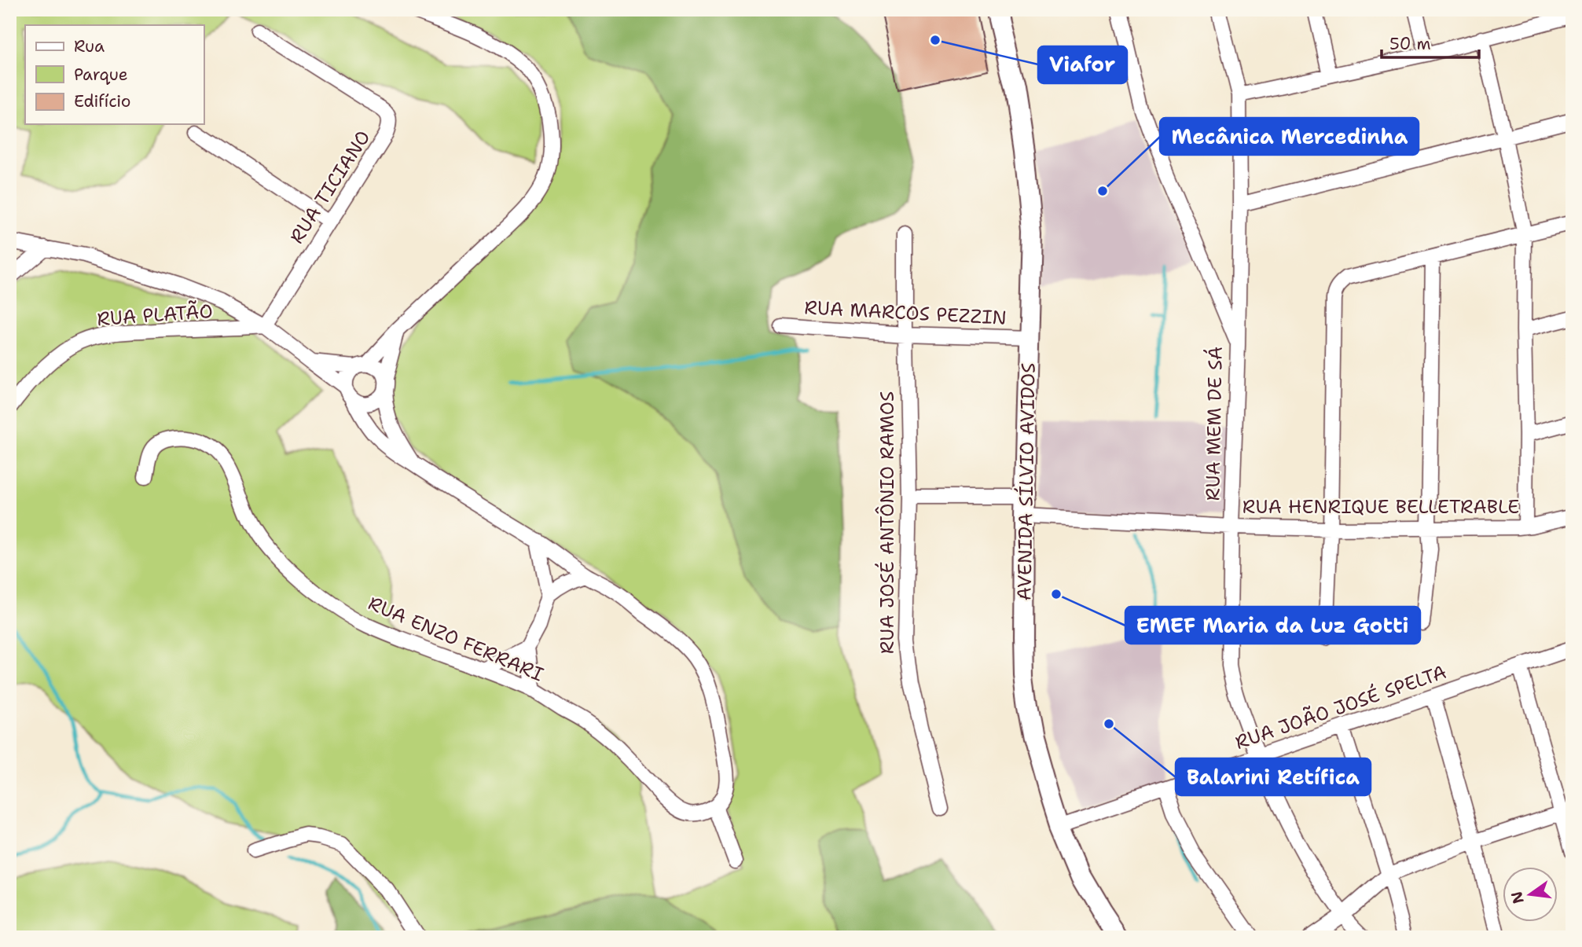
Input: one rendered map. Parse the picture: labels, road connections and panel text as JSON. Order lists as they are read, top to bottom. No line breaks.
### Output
{"streets":{"main road":["AVENIDA SÍLVIO AVIDOS"],"street":["RUA TICIANO","RUA MARCOS PEZZIN","RUA PLATÃO","RUA MEM DE SÁ","RUA HENRIQUE BELLETRABLE","RUA JOSÉ ANTÔNIO RAMOS","RUA ENZO FERRARI","RUA JOÃO JOSÉ SPELTA"]},"crossings":[["RUA TICIANO","RUA PLATÃO"],["RUA MARCOS PEZZIN","AVENIDA SÍLVIO AVIDOS"],["RUA MARCOS PEZZIN","RUA JOSÉ ANTÔNIO RAMOS"],["RUA MEM DE SÁ","RUA HENRIQUE BELLETRABLE"],["RUA MEM DE SÁ","RUA JOÃO JOSÉ SPELTA"],["AVENIDA SÍLVIO AVIDOS","RUA HENRIQUE BELLETRABLE"],["AVENIDA SÍLVIO AVIDOS","RUA JOÃO JOSÉ SPELTA"],["RUA HENRIQUE BELLETRABLE","RUA JOSÉ ANTÔNIO RAMOS"]],"places":["Viafor","Mecânica Mercedinha","EMEF Maria da Luz Gotti","Balarini Retífica"],"legend":["Rua","Parque","Edifício"],"scale_bar":"50 m","north":"left"}
